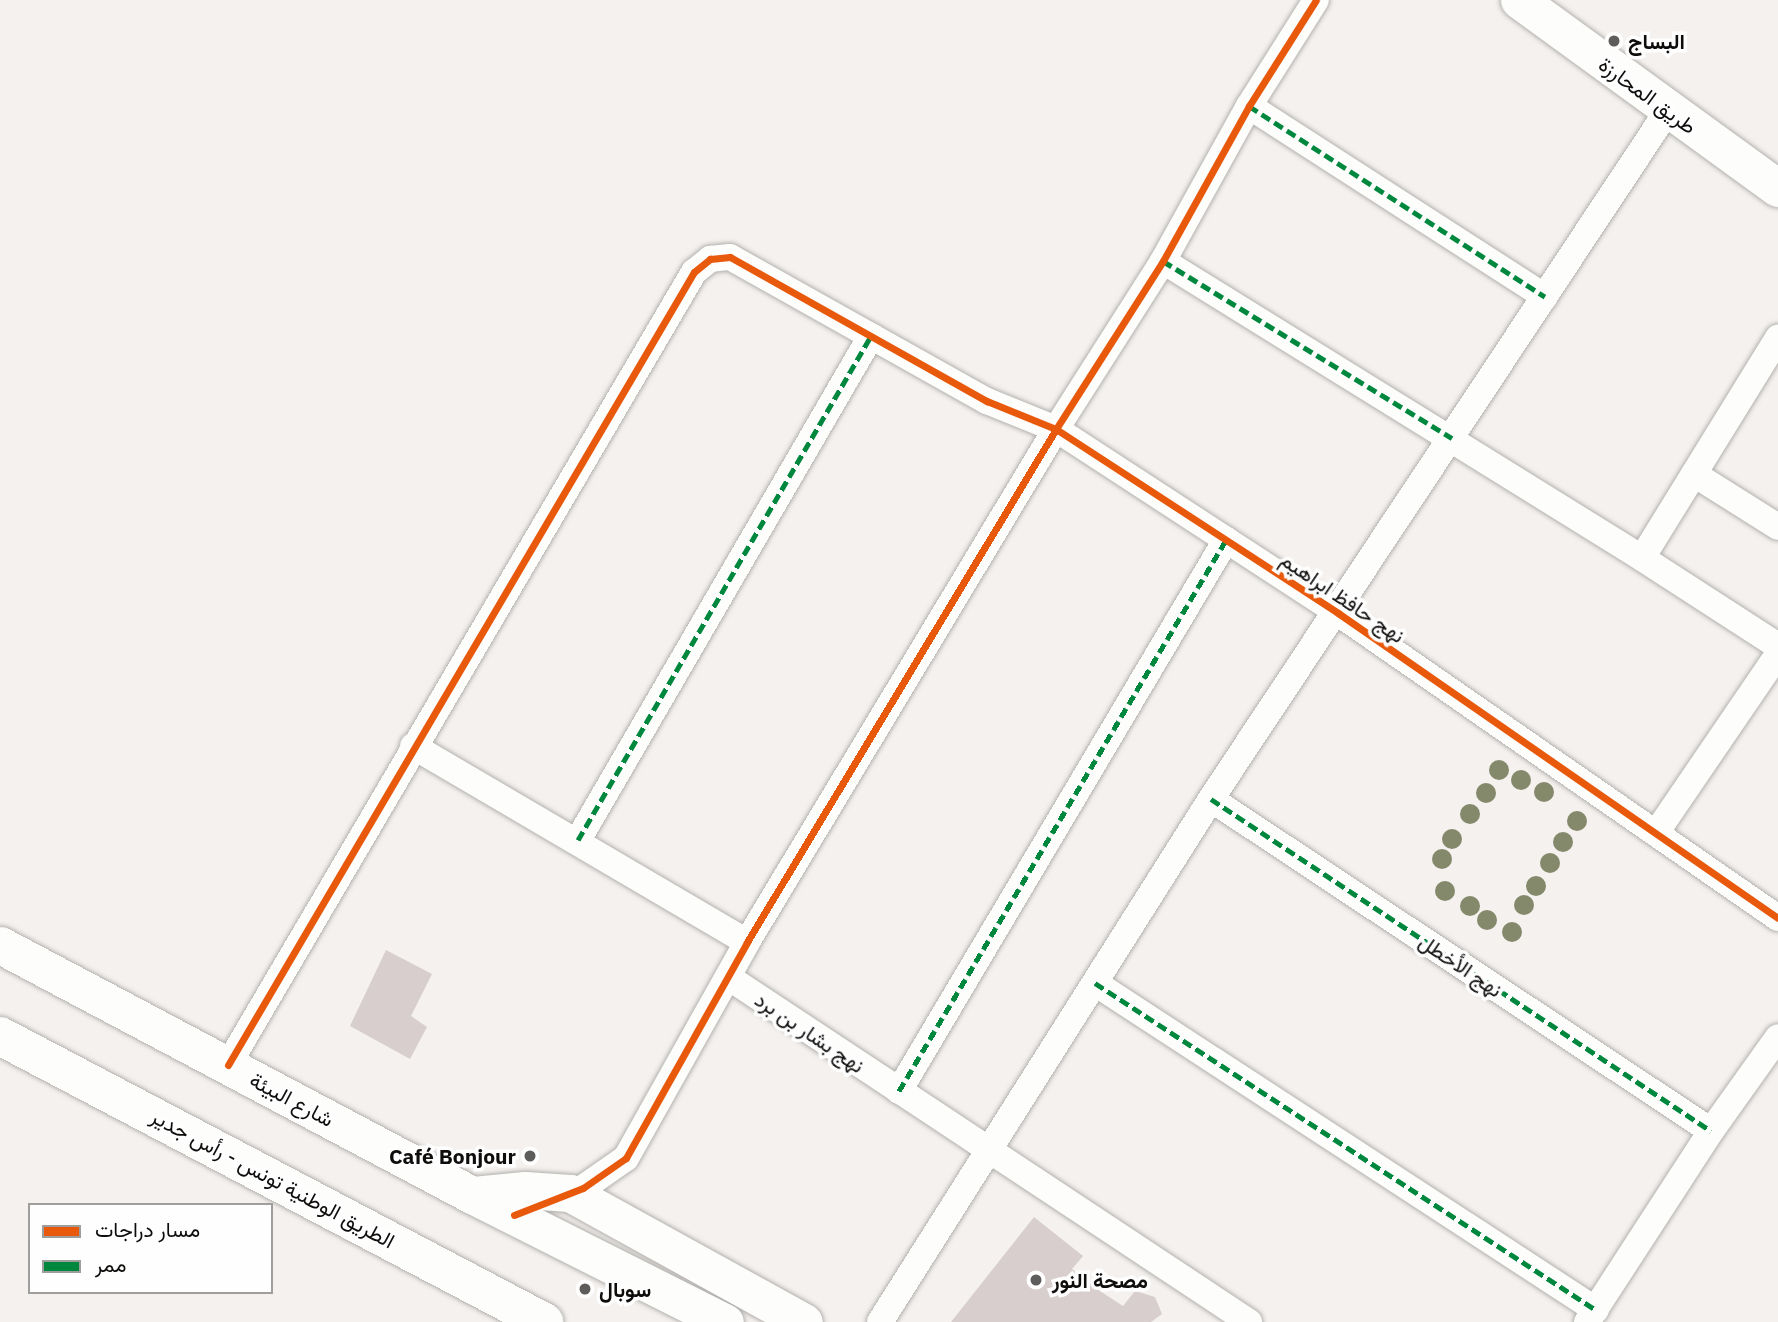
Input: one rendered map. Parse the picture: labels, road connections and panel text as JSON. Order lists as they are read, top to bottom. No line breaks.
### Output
{"streets":{"main road":["الطريق الوطنية تونس - رأس جدير"],"street":["طريق المحارزة","نهج حافظ ابراهيم","نهج الأخطل","نهج بشار بن برد","شارع البيئة"]},"places":["البساج","Café Bonjour","مصحة النور","سوبال"],"legend":["مسار دراجات","ممر"]}
